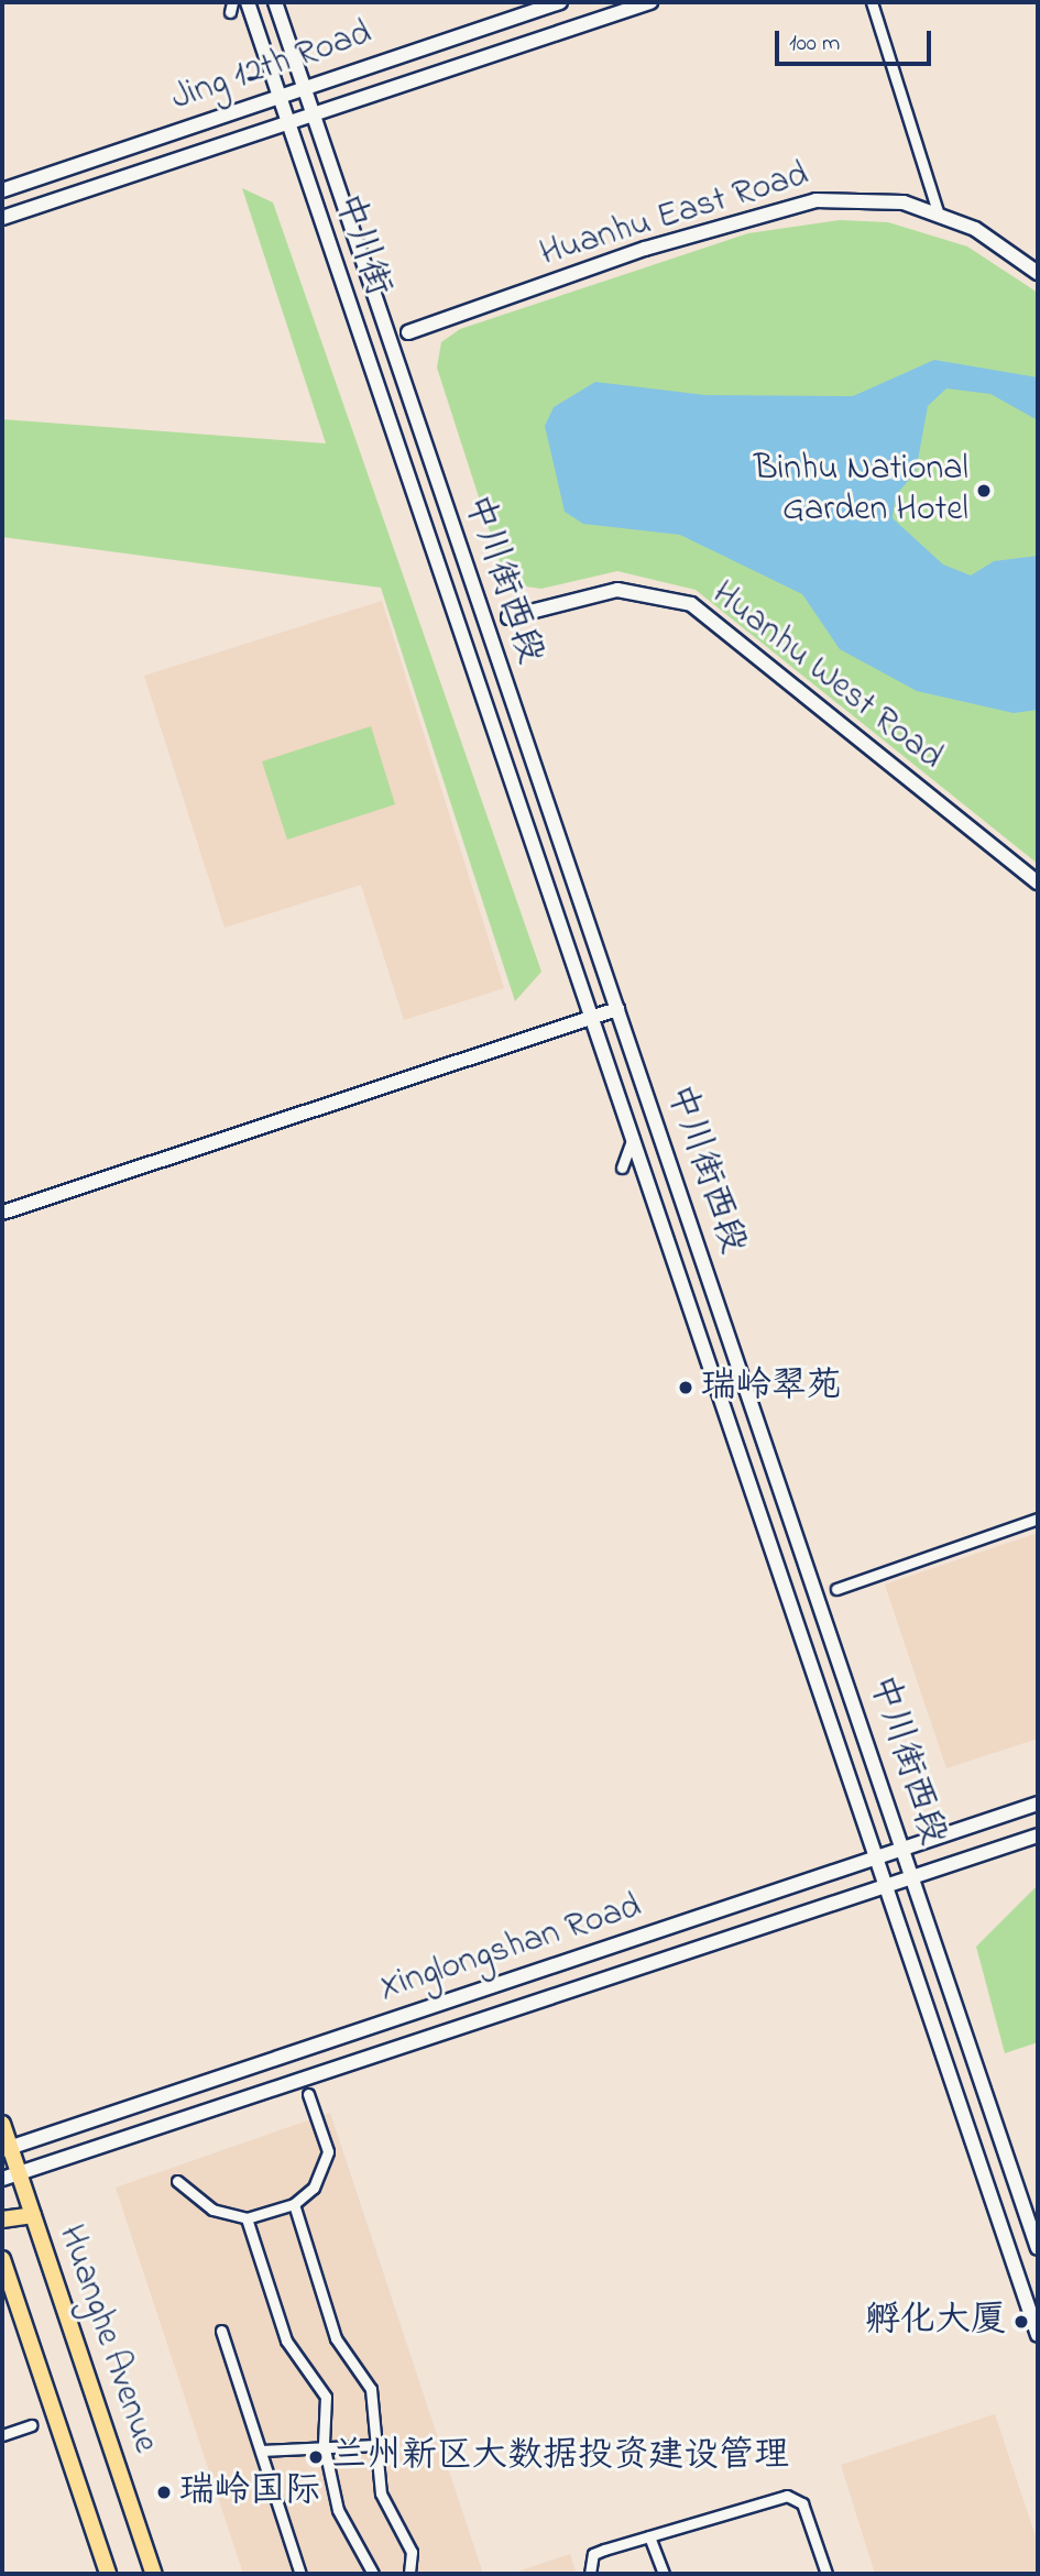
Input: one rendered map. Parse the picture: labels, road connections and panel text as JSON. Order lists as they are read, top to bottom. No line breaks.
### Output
{"streets":{"main road":["Jing 12th Road","Huanhu East Road","中川街","中川街西段","Huanhu West Road","Xinglongshan Road","Huanghe Avenue"]},"crossings":[["Jing 12th Road","中川街"],["Jing 12th Road","中川街西段"],["中川街","中川街西段"],["中川街西段","Xinglongshan Road"],["Xinglongshan Road","Huanghe Avenue"]],"places":["Binhu National Garden Hotel","瑞岭翠苑","孵化大厦","兰州新区大数据投资建设管理","瑞岭国际"],"scale_bar":"100 m"}
